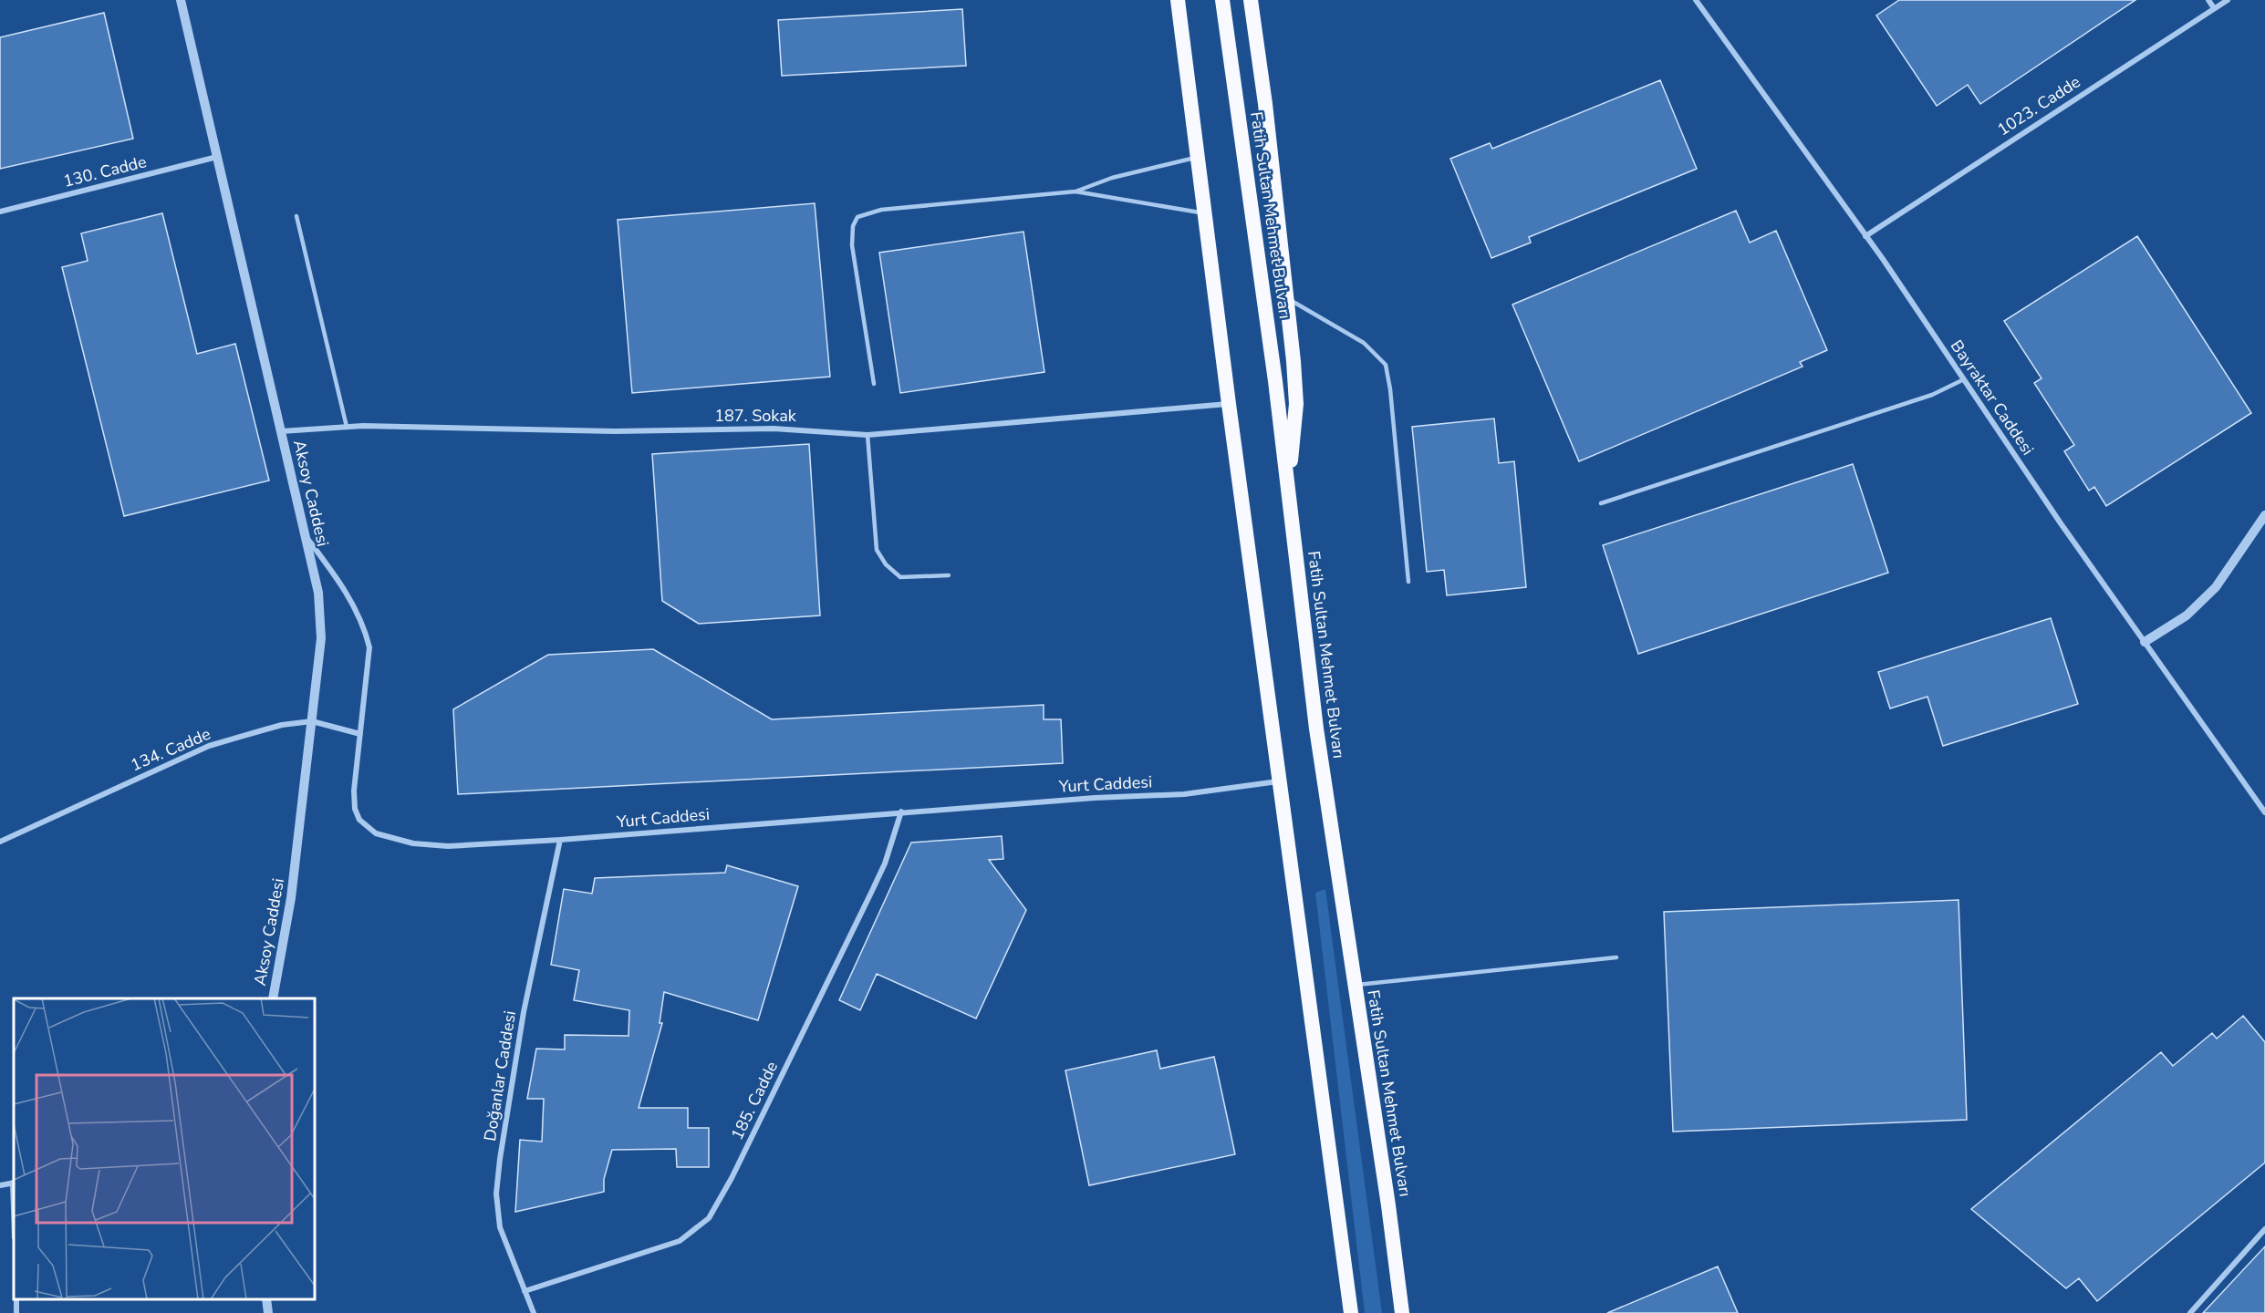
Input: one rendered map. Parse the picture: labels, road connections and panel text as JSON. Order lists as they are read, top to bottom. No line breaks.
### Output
{"streets":{"highway":["Fatih Sultan Mehmet Bulvarı"],"street":["1023. Cadde","130. Cadde","Bayraktar Caddesi","187. Sokak","Aksoy Caddesi","134. Cadde","Yurt Caddesi","Doğanlar Caddesi","185. Cadde"]},"crossings":[["1023. Cadde","Bayraktar Caddesi"],["130. Cadde","Aksoy Caddesi"],["187. Sokak","Aksoy Caddesi"],["Aksoy Caddesi","134. Cadde"],["Aksoy Caddesi","Yurt Caddesi"],["134. Cadde","Yurt Caddesi"],["Yurt Caddesi","Doğanlar Caddesi"],["Yurt Caddesi","185. Cadde"],["Doğanlar Caddesi","185. Cadde"]]}
